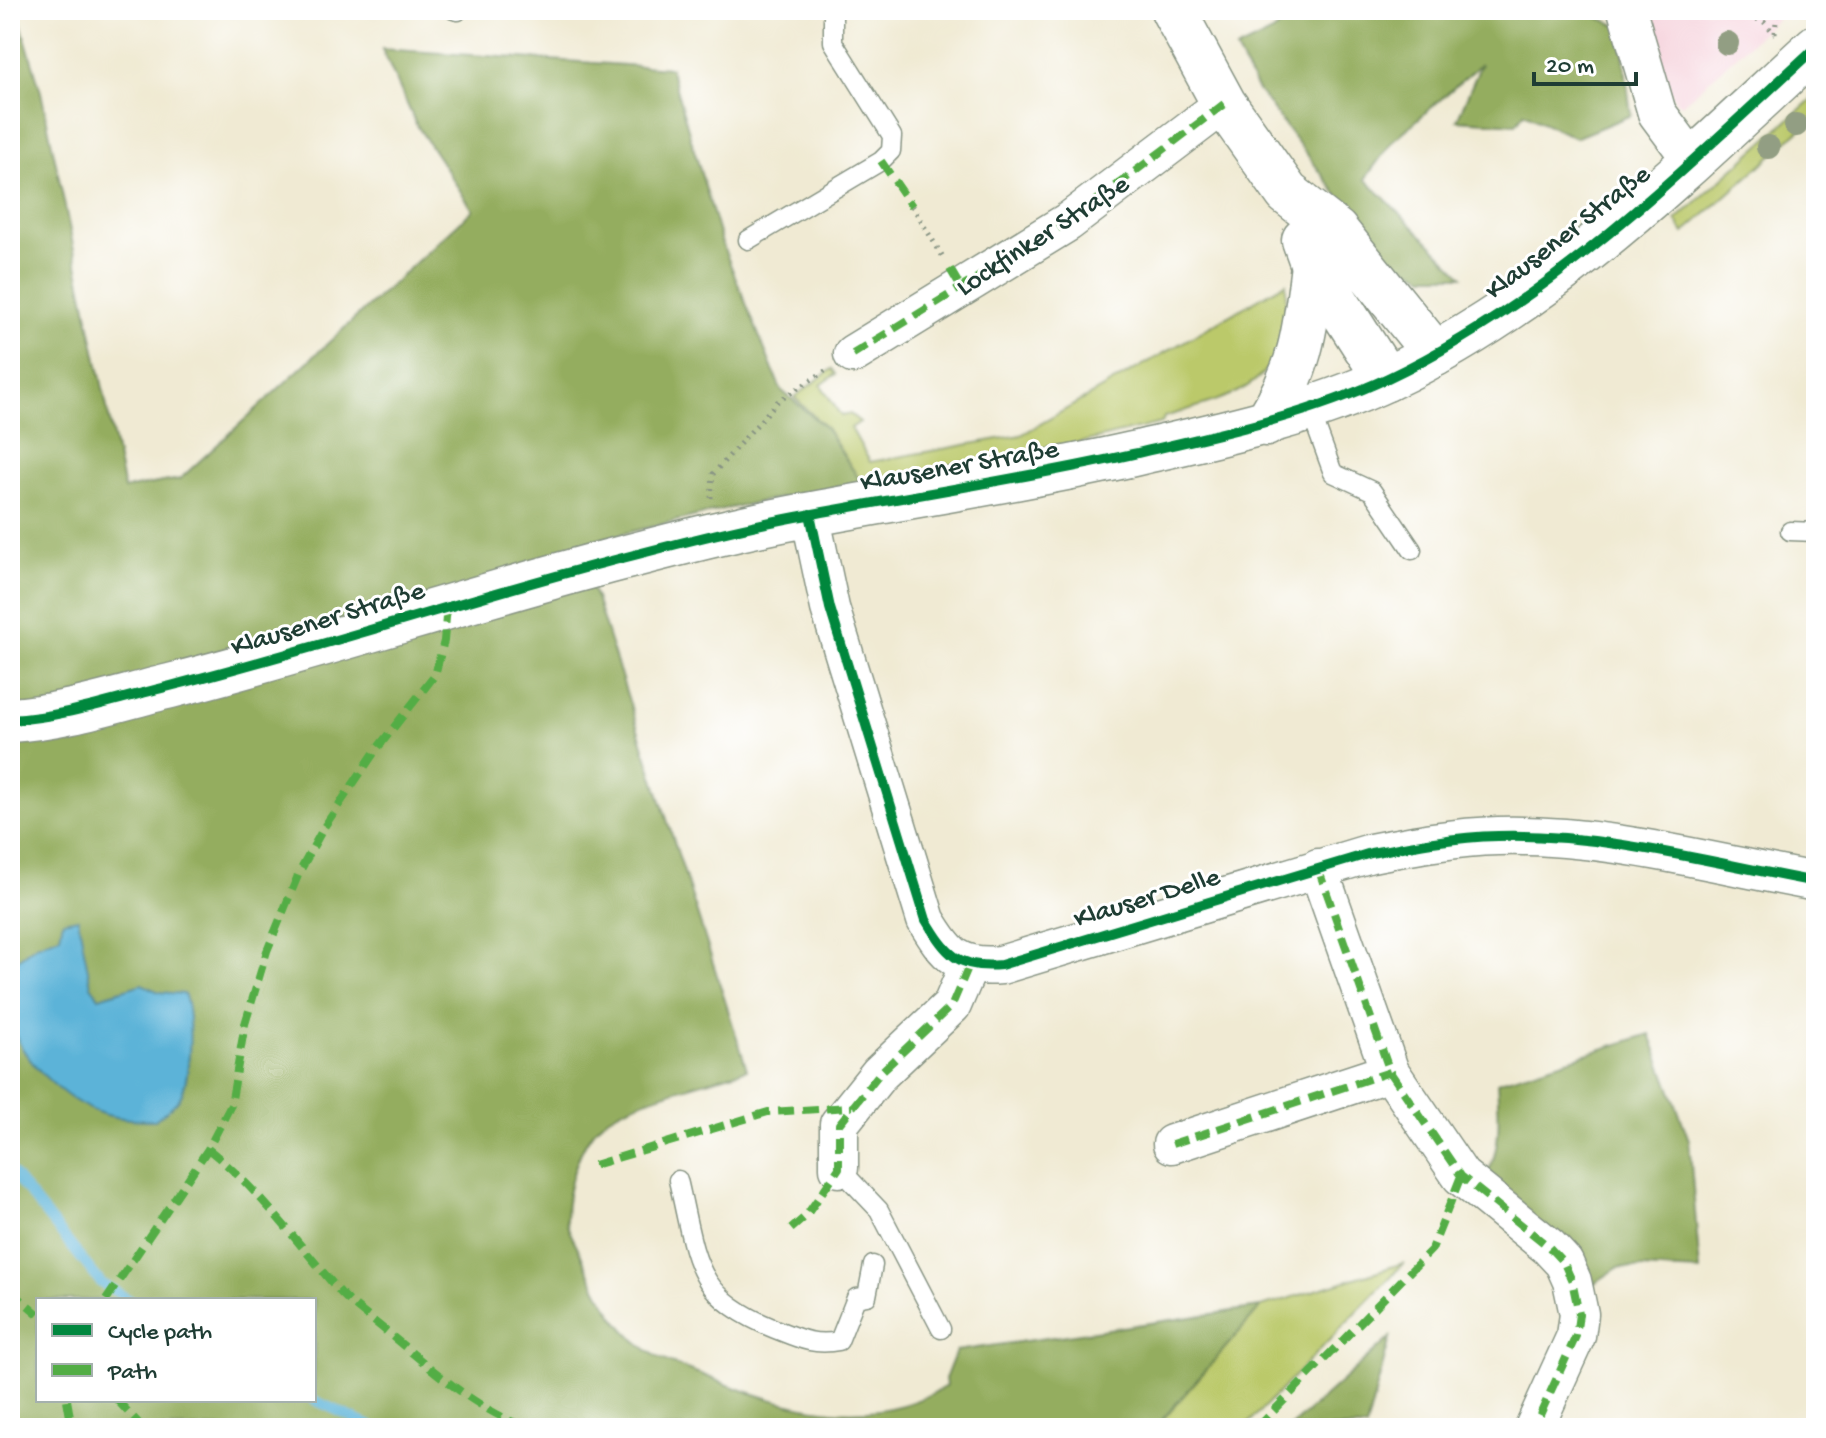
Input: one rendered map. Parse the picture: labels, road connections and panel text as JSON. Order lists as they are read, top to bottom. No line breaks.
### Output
{"streets":{"main road":["Klausener Straße"],"street":["Lockfinker Straße","Klauser Delle"]},"legend":["Cycle path","Path"],"scale_bar":"20 m"}
